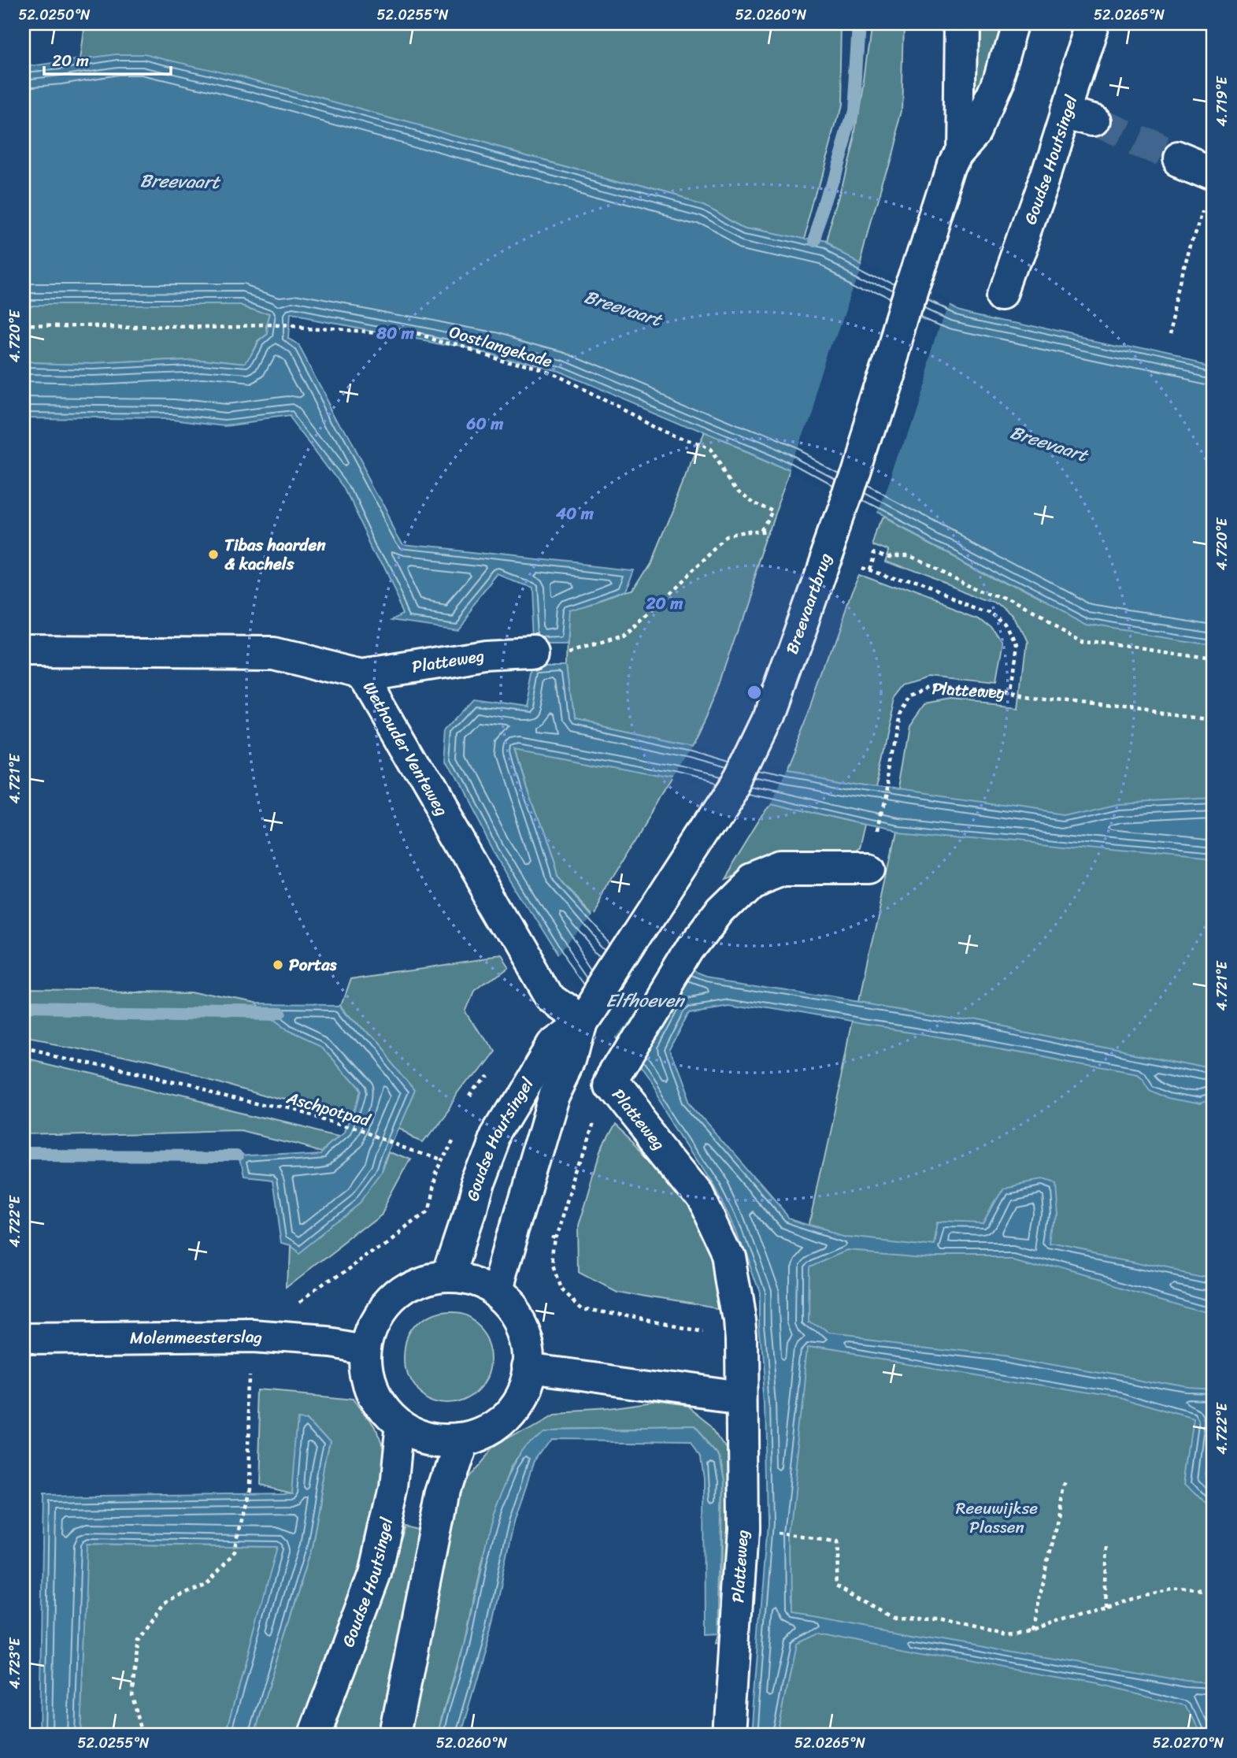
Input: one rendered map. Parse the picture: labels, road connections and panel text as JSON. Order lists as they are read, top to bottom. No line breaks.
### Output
{"streets":{"main road":["Goudse Houtsingel","Breevaartbrug","Platteweg","Wethouder Venteweg","Molenmeesterslag"],"path":["Oostlangekade","Aschpotpad"]},"crossings":[["Goudse Houtsingel","Breevaartbrug"],["Goudse Houtsingel","Wethouder Venteweg"],["Goudse Houtsingel","Molenmeesterslag"],["Breevaartbrug","Wethouder Venteweg"],["Platteweg","Wethouder Venteweg"]],"water":["Breevaart","Elfhoeven"],"parks":["Reeuwijkse Plassen"],"places":["Tibas haarden & kachels","Portas"],"scale_bar":"20 m","coordinates":["52.0250°N","52.0255°N","52.0260°N","52.0265°N","4.719°E","4.720°E","4.721°E","4.722°E","4.723°E","52.0270°N"],"rings":["80 m","60 m","40 m","20 m"]}
